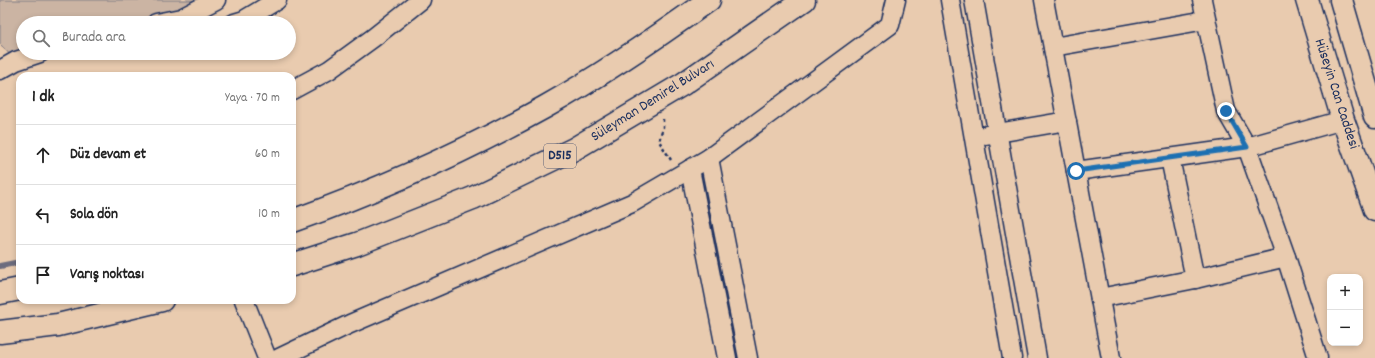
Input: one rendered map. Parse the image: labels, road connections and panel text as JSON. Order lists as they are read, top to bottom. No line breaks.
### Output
{"streets":{"main road":["Hüseyin Can Caddesi","Süleyman Demirel Bulvarı","D515"]},"page":{"search":"Burada ara","heading":["1 dk","Yaya · 70 m"],"list":[["Düz devam et","60 m"],["Sola dön","10 m"],"Varış noktası"],"map_buttons":["+","−"]}}
